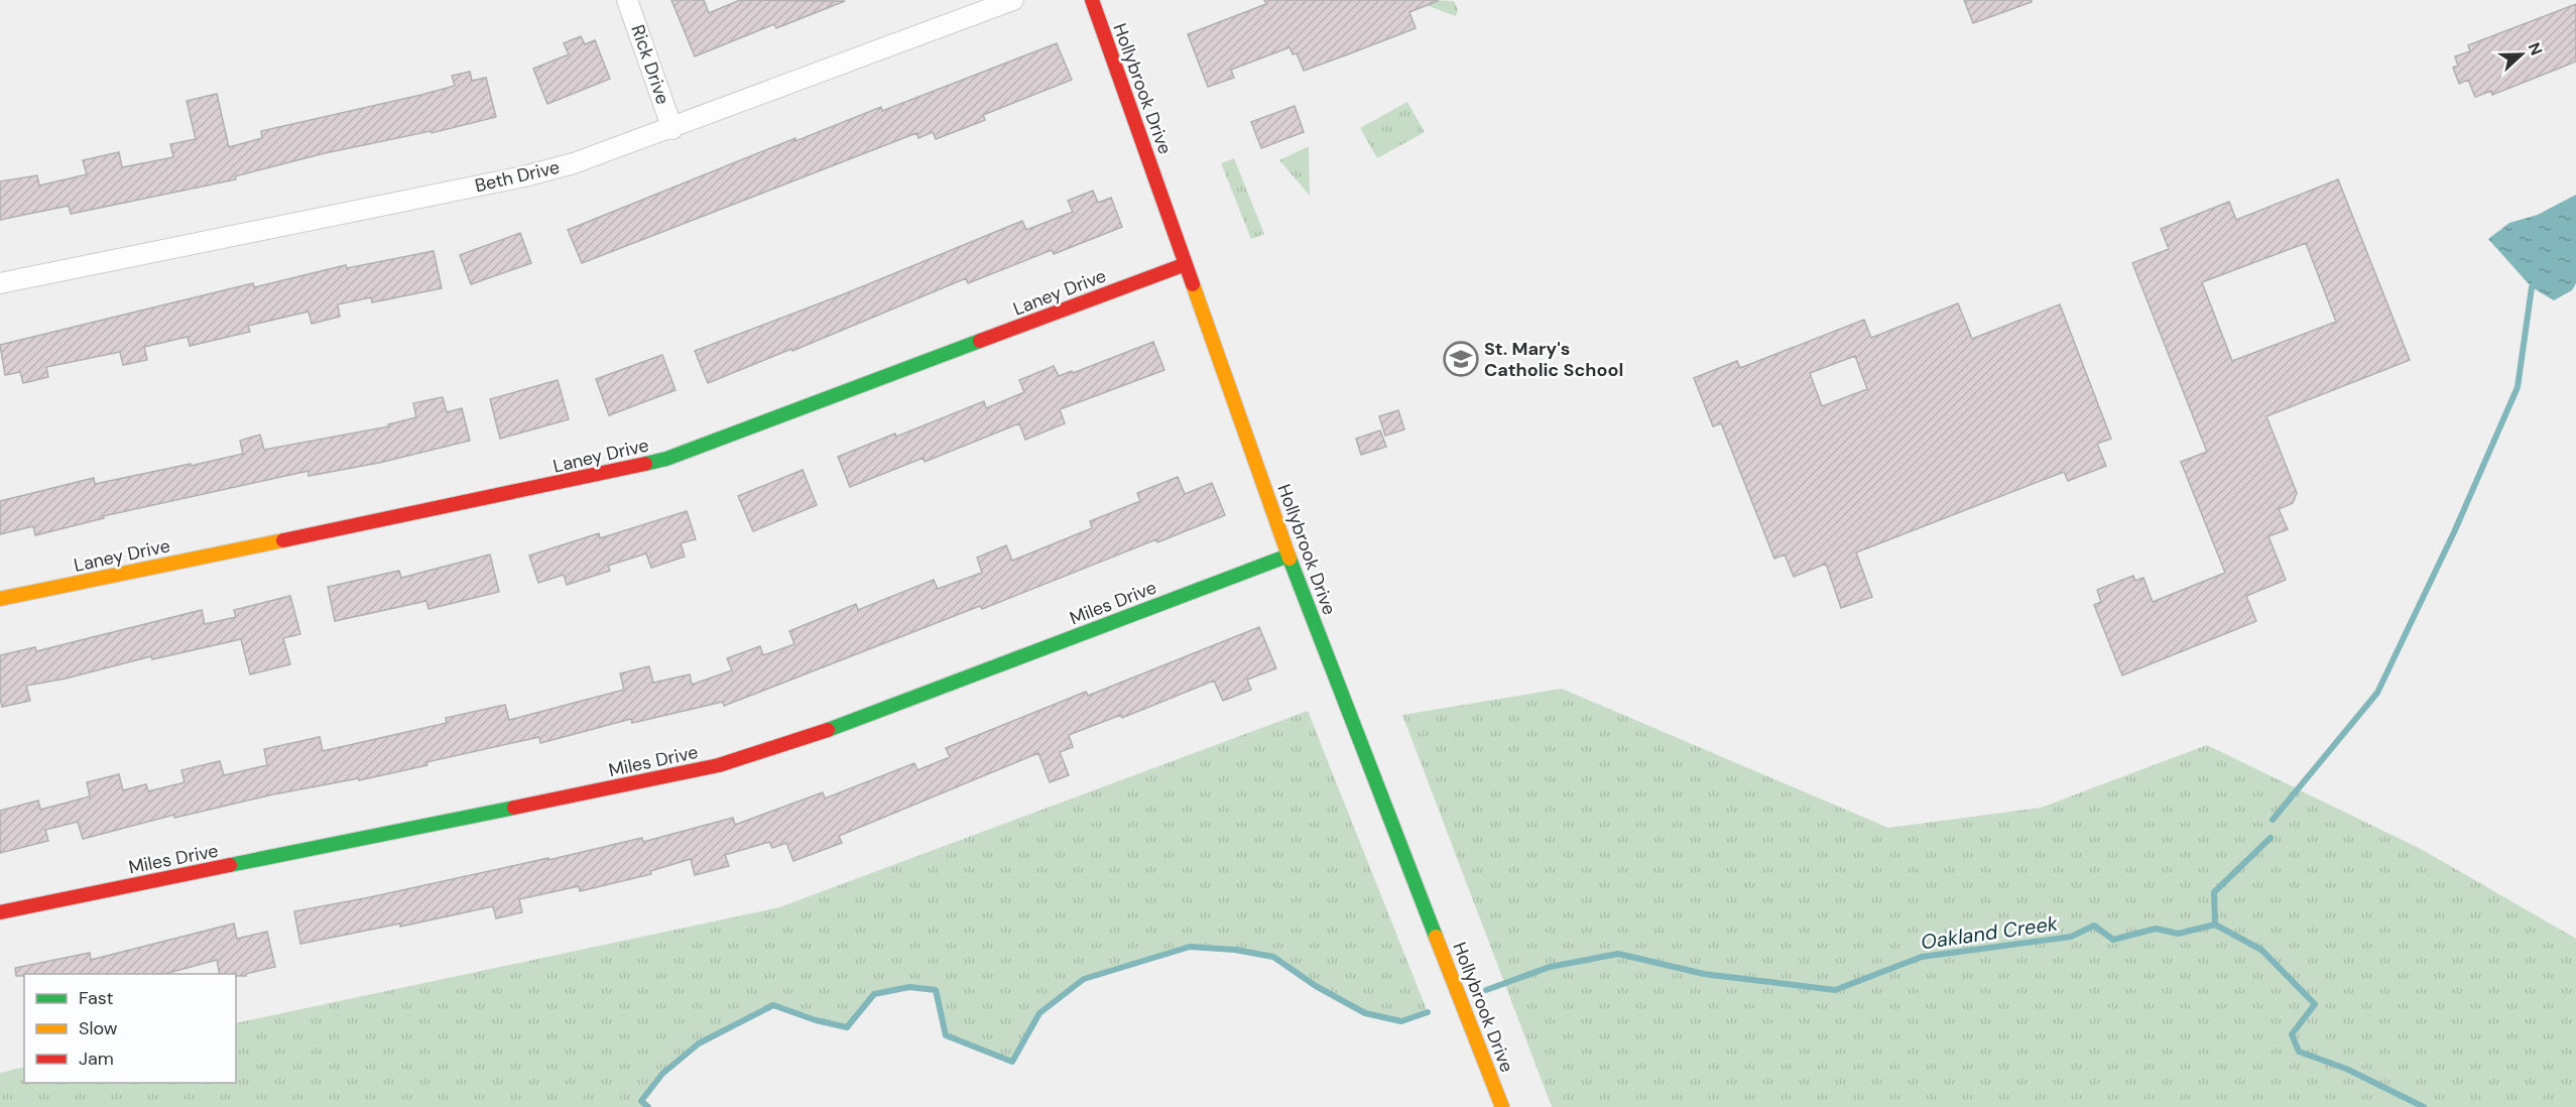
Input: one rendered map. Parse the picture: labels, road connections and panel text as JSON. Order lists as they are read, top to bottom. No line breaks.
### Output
{"streets":{"street":["Rick Drive","Hollybrook Drive","Beth Drive","Laney Drive","Miles Drive"]},"crossings":[["Rick Drive","Beth Drive"],["Hollybrook Drive","Laney Drive"],["Hollybrook Drive","Miles Drive"]],"water":["Oakland Creek"],"places":{"school or university":["St. Mary's Catholic School"]},"legend":["Fast","Slow","Jam"],"north":"right"}
